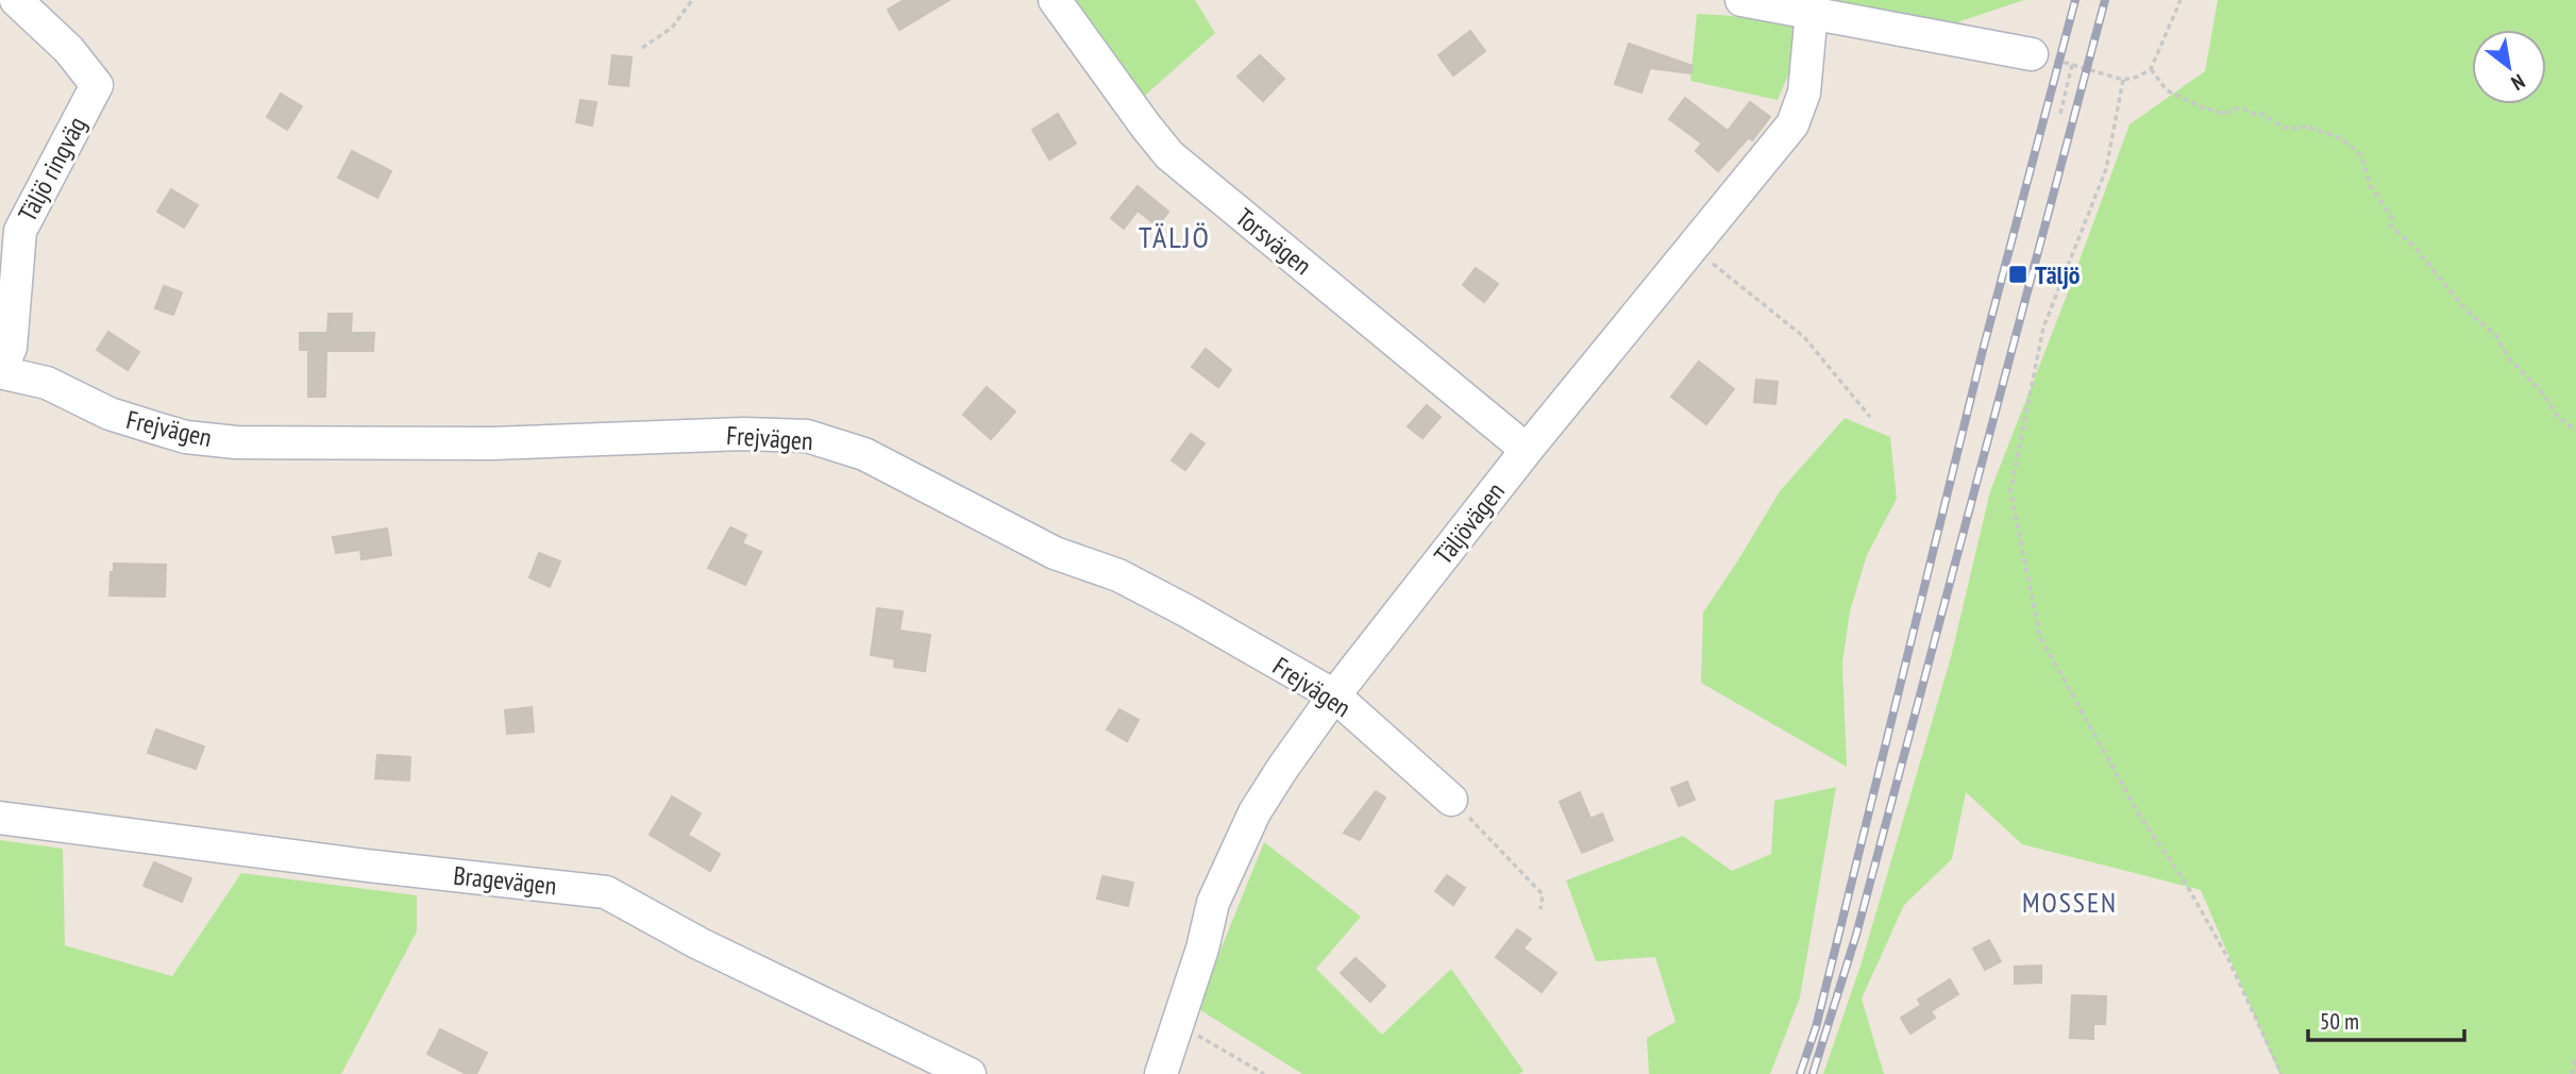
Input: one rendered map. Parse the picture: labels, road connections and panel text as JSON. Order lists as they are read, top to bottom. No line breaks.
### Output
{"streets":{"street":["Täljö ringväg","Torsvägen","Frejvägen","Täljövägen","Bragevägen"]},"crossings":[["Täljö ringväg","Frejvägen"],["Torsvägen","Täljövägen"],["Frejvägen","Täljövägen"]],"districts":["TÄLJÖ","MOSSEN"],"places":{"transit":["Täljö"]},"scale_bar":"50 m","north":"bottom right"}
